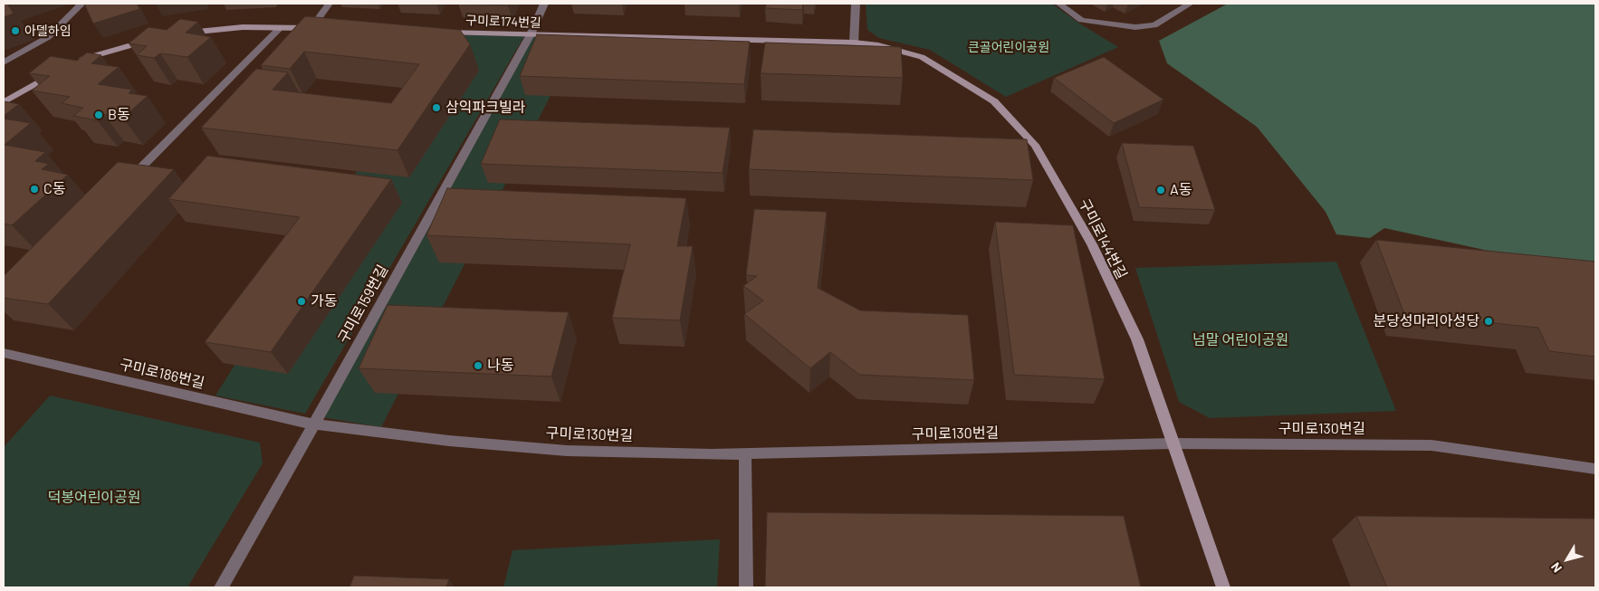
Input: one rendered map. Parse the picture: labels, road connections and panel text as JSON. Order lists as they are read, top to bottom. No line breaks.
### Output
{"streets":{"street":["구미로174번길","구미로144번길","구미로159번길","구미로186번길","구미로130번길"]},"crossings":[["구미로174번길","구미로144번길"],["구미로174번길","구미로159번길"],["구미로144번길","구미로130번길"],["구미로159번길","구미로186번길"],["구미로159번길","구미로130번길"],["구미로186번길","구미로130번길"]],"parks":["큰골어린이공원","넘말 어린이공원","덕봉어린이공원"],"places":["아델하임","삼익파크빌라","B동","C동","A동","가동","분당성마리아성당","나동"],"north":"bottom left"}
